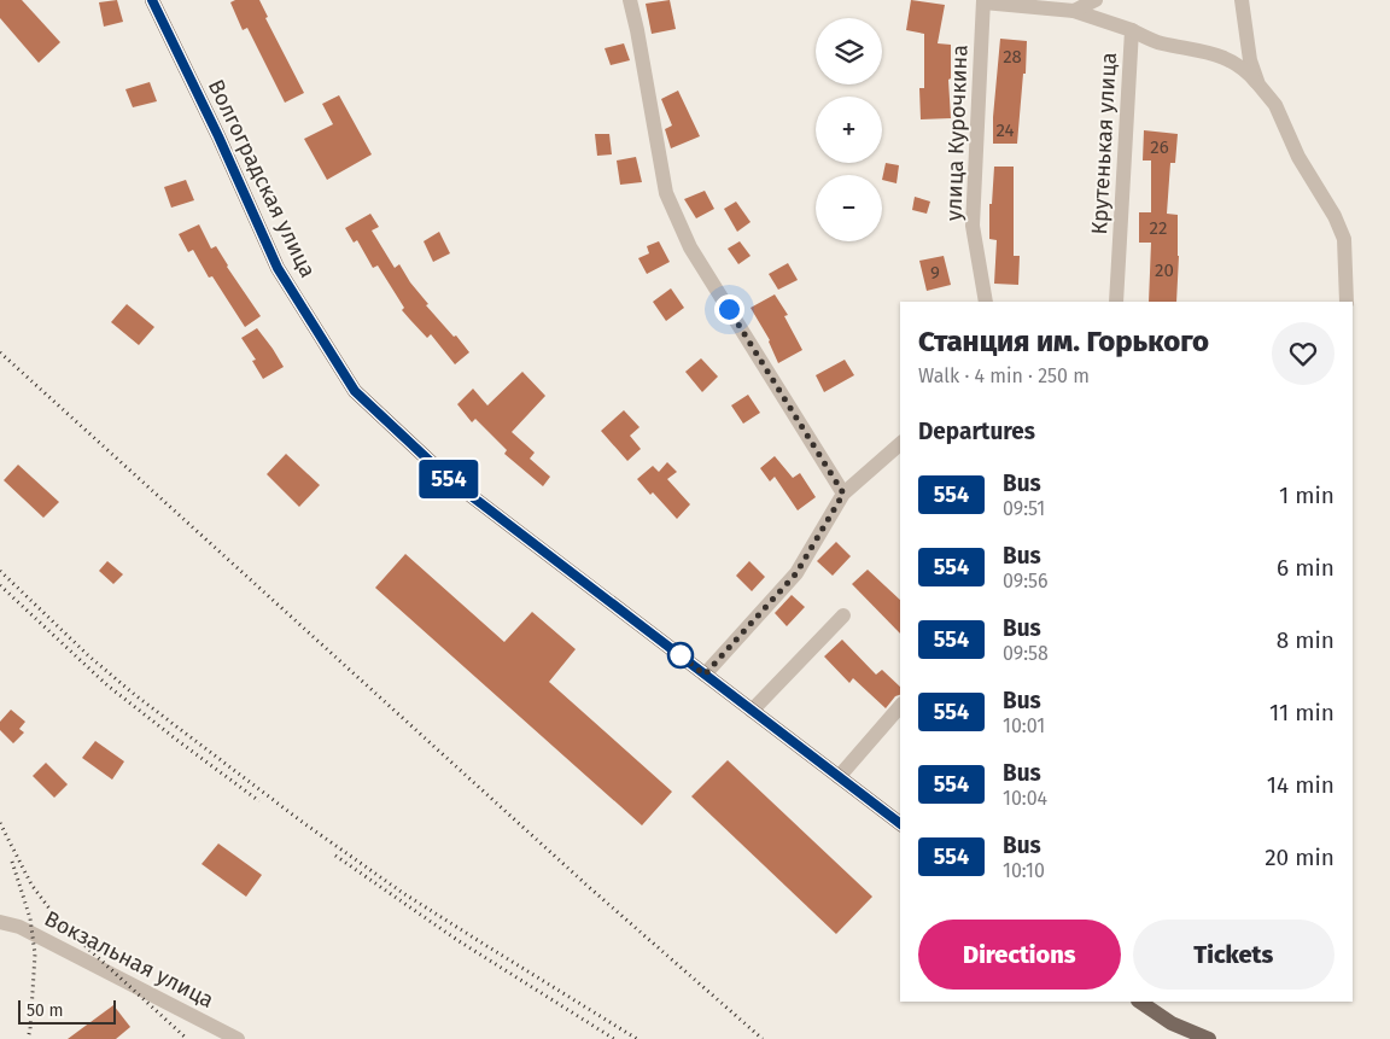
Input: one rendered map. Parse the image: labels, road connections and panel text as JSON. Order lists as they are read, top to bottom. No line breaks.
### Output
{"streets":{"main road":["Волгоградская улица"],"street":["улица Курочкина","Крутенькая улица","Вокзальная улица"]},"crossings":[["улица Курочкина","Крутенькая улица"]],"lines":["bus line 554"],"house_numbers":["28","24","26","22","20","9"],"scale_bar":"50 m","page":{"on_map":"554","map_buttons":["+","−"],"heading":[["Станция им. Горького","Walk · 4 min · 250 m"],"Departures"],"list":[{"mark":"554","name":"Bus","note":"09:51","value":"1 min"},{"mark":"554","name":"Bus","note":"09:56","value":"6 min"},{"mark":"554","name":"Bus","note":"09:58","value":"8 min"},{"mark":"554","name":"Bus","note":"10:01","value":"11 min"},{"mark":"554","name":"Bus","note":"10:04","value":"14 min"},{"mark":"554","name":"Bus","note":"10:10","value":"20 min"}],"buttons":["Directions","Tickets"],"scale":"50 m"}}
